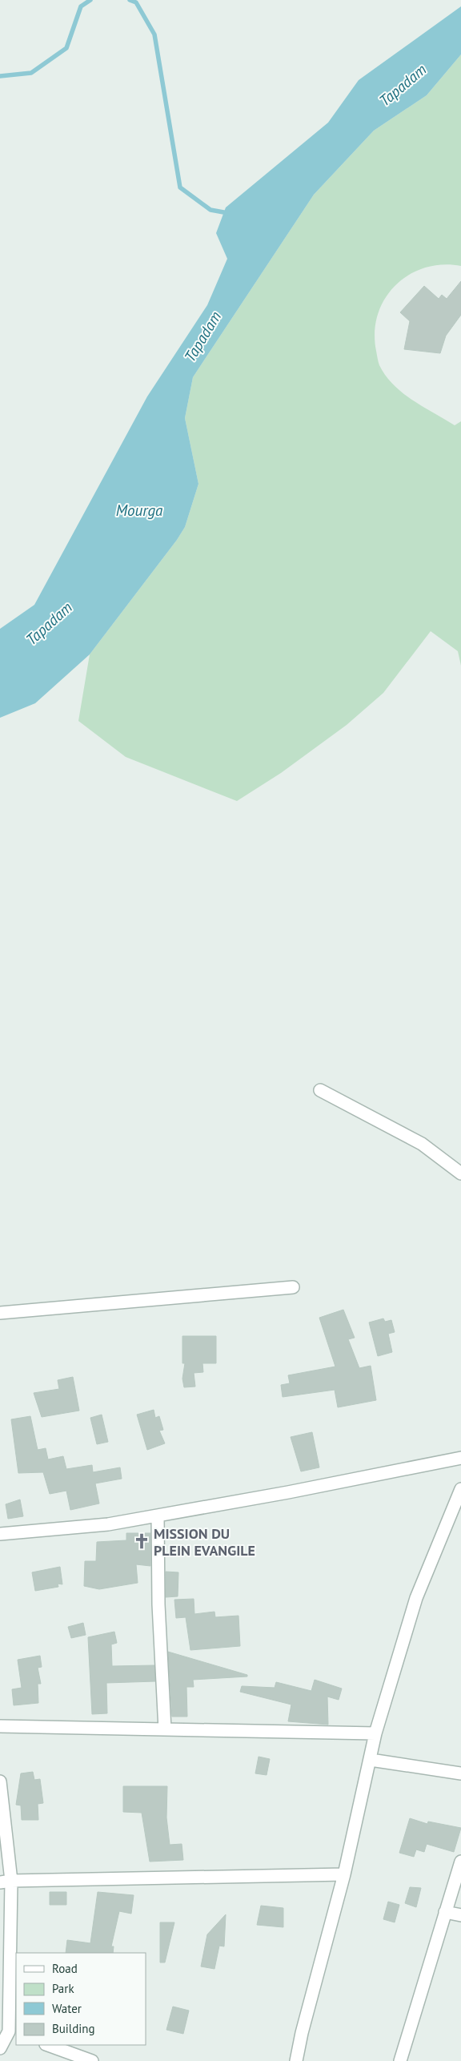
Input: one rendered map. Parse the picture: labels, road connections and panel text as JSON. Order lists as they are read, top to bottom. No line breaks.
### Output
{"water":["Tapadam","Mourga"],"places":{"church":["MISSION DU PLEIN EVANGILE"]},"legend":["Road","Park","Water","Building"]}
